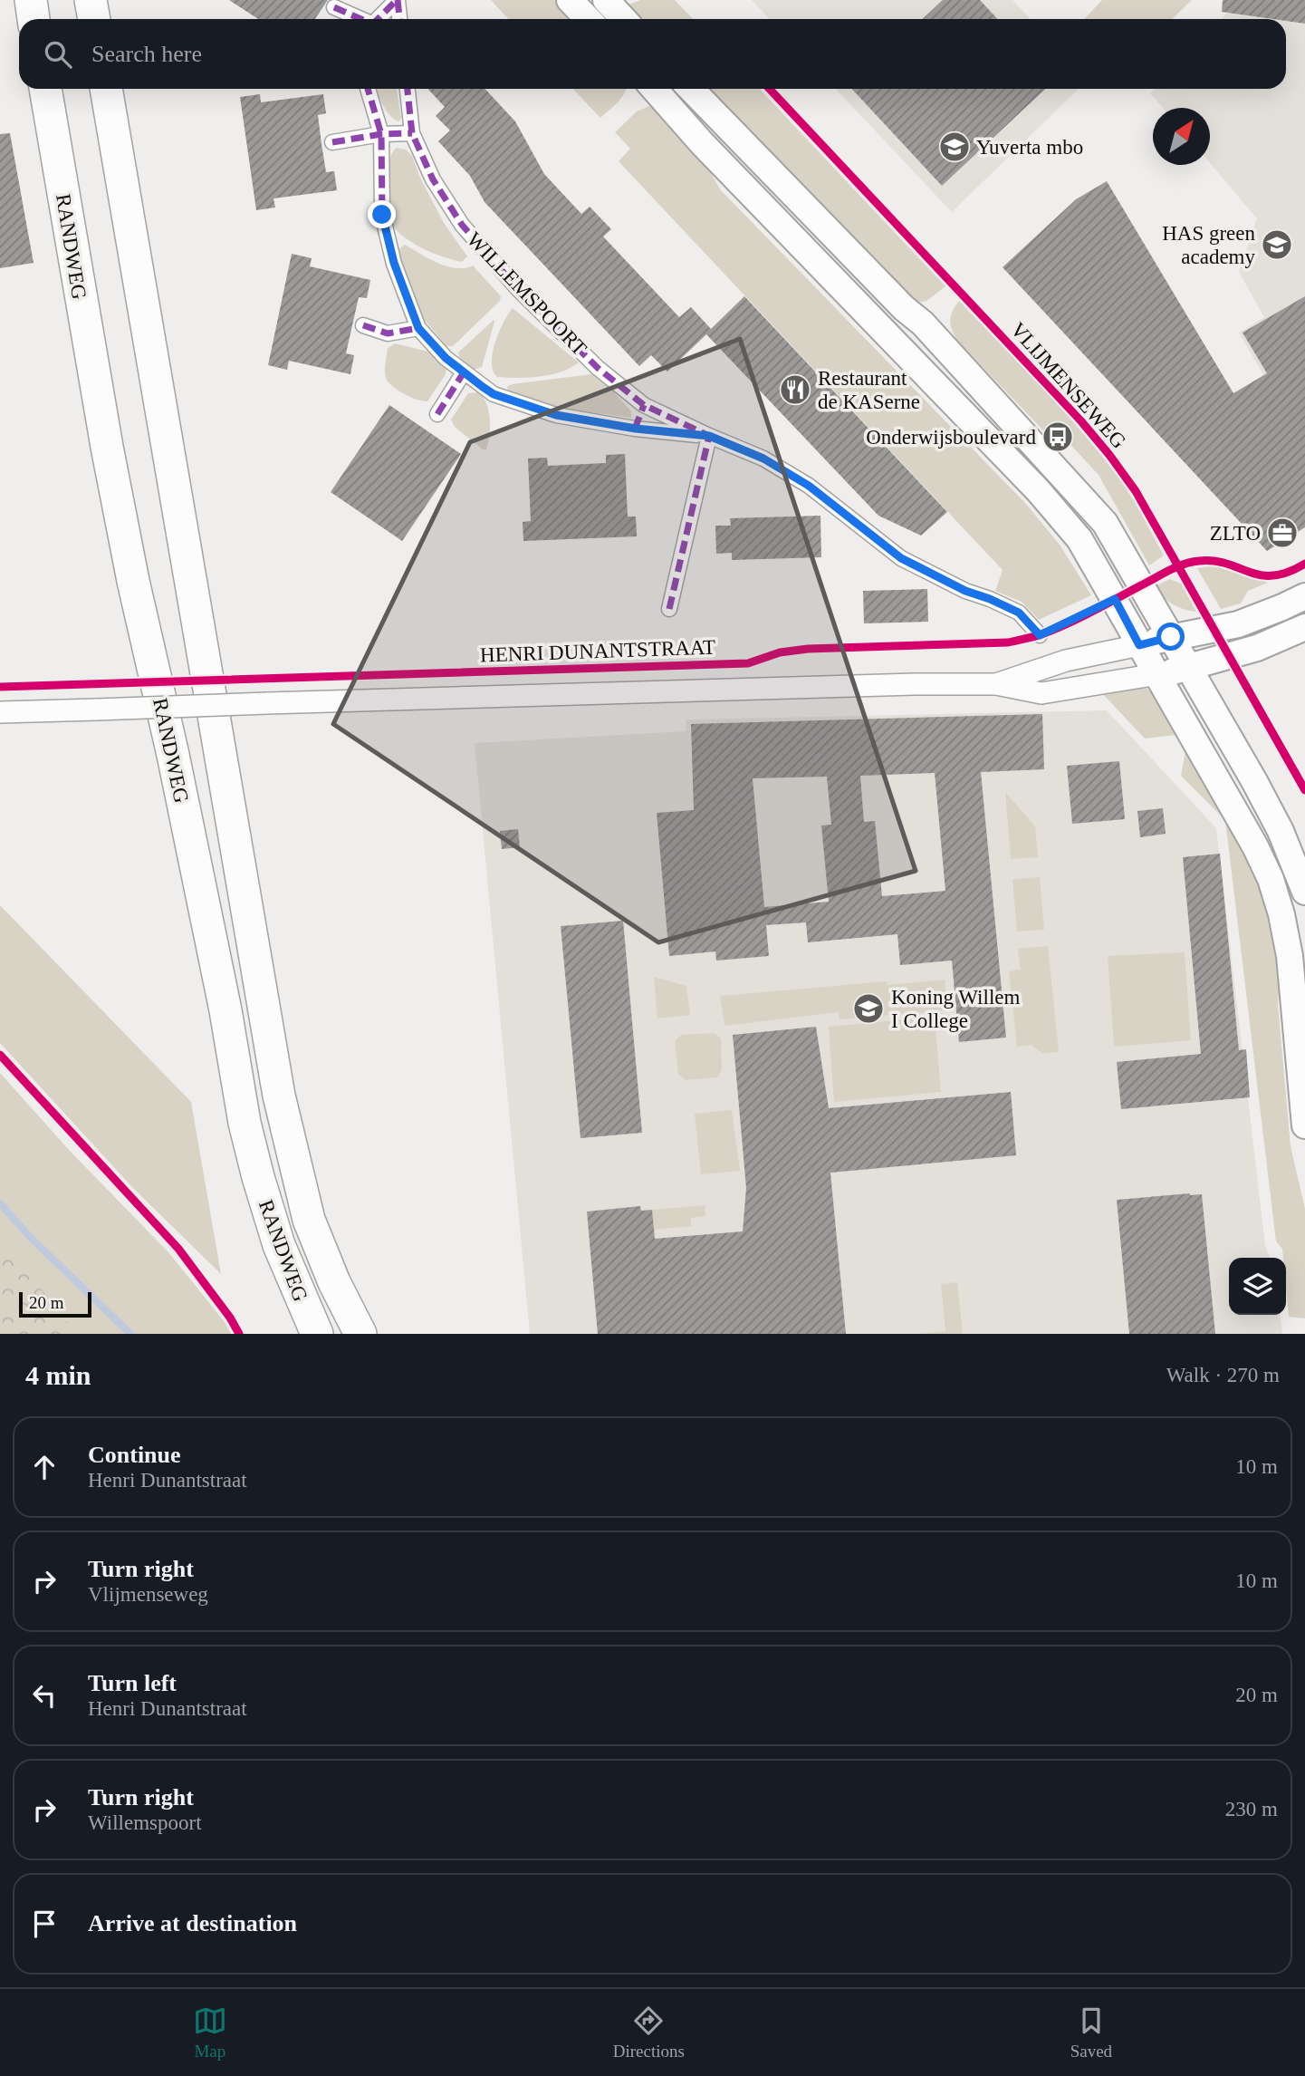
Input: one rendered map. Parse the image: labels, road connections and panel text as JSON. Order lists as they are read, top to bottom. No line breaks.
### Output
{"streets":{"main road":["RANDWEG"],"street":["WILLEMSPOORT","HENRI DUNANTSTRAAT"],"cycle path":["VLIJMENSEWEG"]},"places":{"school or university":["Yuverta mbo","HAS green academy","Koning Willem I College"],"restaurant":["Restaurant de KASerne"],"bus stop":["Onderwijsboulevard"],"office":["ZLTO"]},"scale_bar":"20 m","north":"top right","page":{"search":"Search here","scale":"20 m","heading":["4 min","Walk · 270 m"],"list":[["Continue","Henri Dunantstraat","10 m"],["Turn right","Vlijmenseweg","10 m"],["Turn left","Henri Dunantstraat","20 m"],["Turn right","Willemspoort","230 m"],"Arrive at destination"],"nav":["Map","Directions","Saved"]}}
